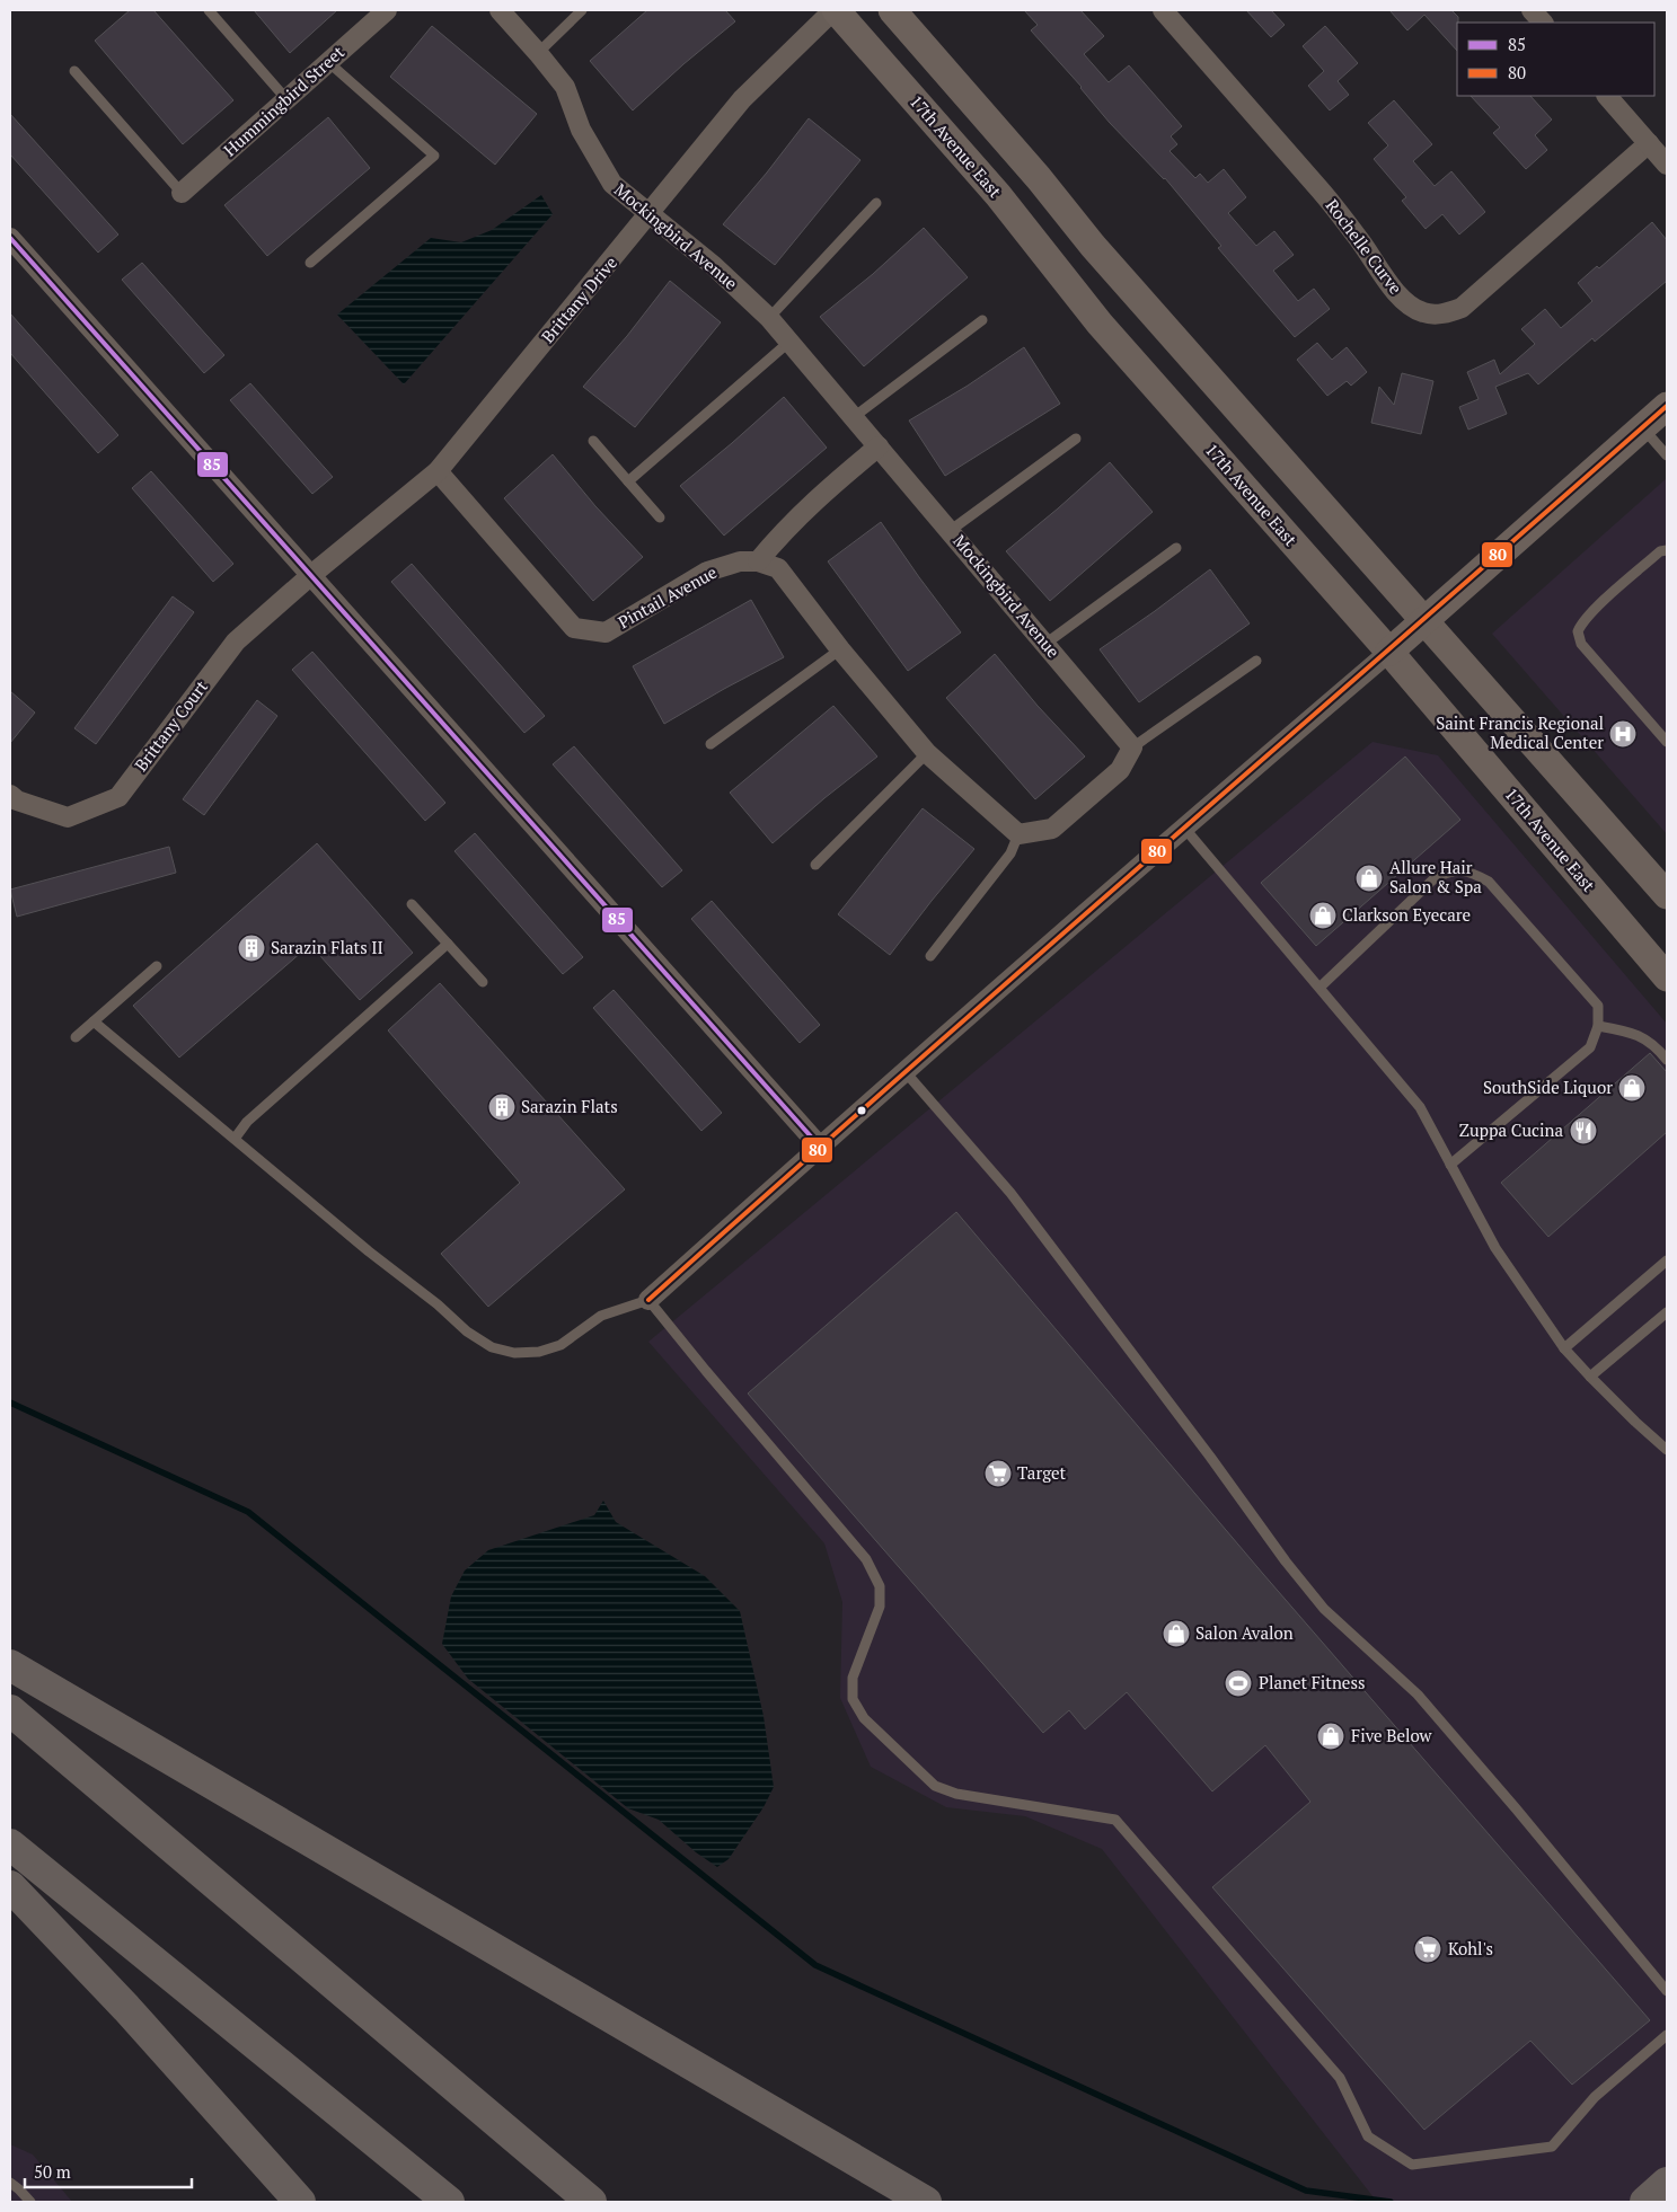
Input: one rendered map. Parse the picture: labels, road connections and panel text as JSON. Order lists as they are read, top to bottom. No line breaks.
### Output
{"streets":{"street":["Hummingbird Street","17th Avenue East","Mockingbird Avenue","Rochelle Curve","Brittany Drive","Pintail Avenue","Brittany Court"]},"crossings":[["17th Avenue East","Brittany Drive"],["Mockingbird Avenue","Brittany Drive"],["Brittany Drive","Pintail Avenue"],["Brittany Drive","Brittany Court"]],"places":{"hospital":["Saint Francis Regional Medical Center"],"shop":["Allure Hair Salon & Spa","Clarkson Eyecare","SouthSide Liquor","Salon Avalon","Five Below"],"building":["Sarazin Flats II","Sarazin Flats"],"restaurant":["Zuppa Cucina"],"supermarket":["Target","Kohl's"],"sports":["Planet Fitness"]},"lines":["transit line 85","transit line 80"],"legend":["85","80"],"scale_bar":"50 m"}
